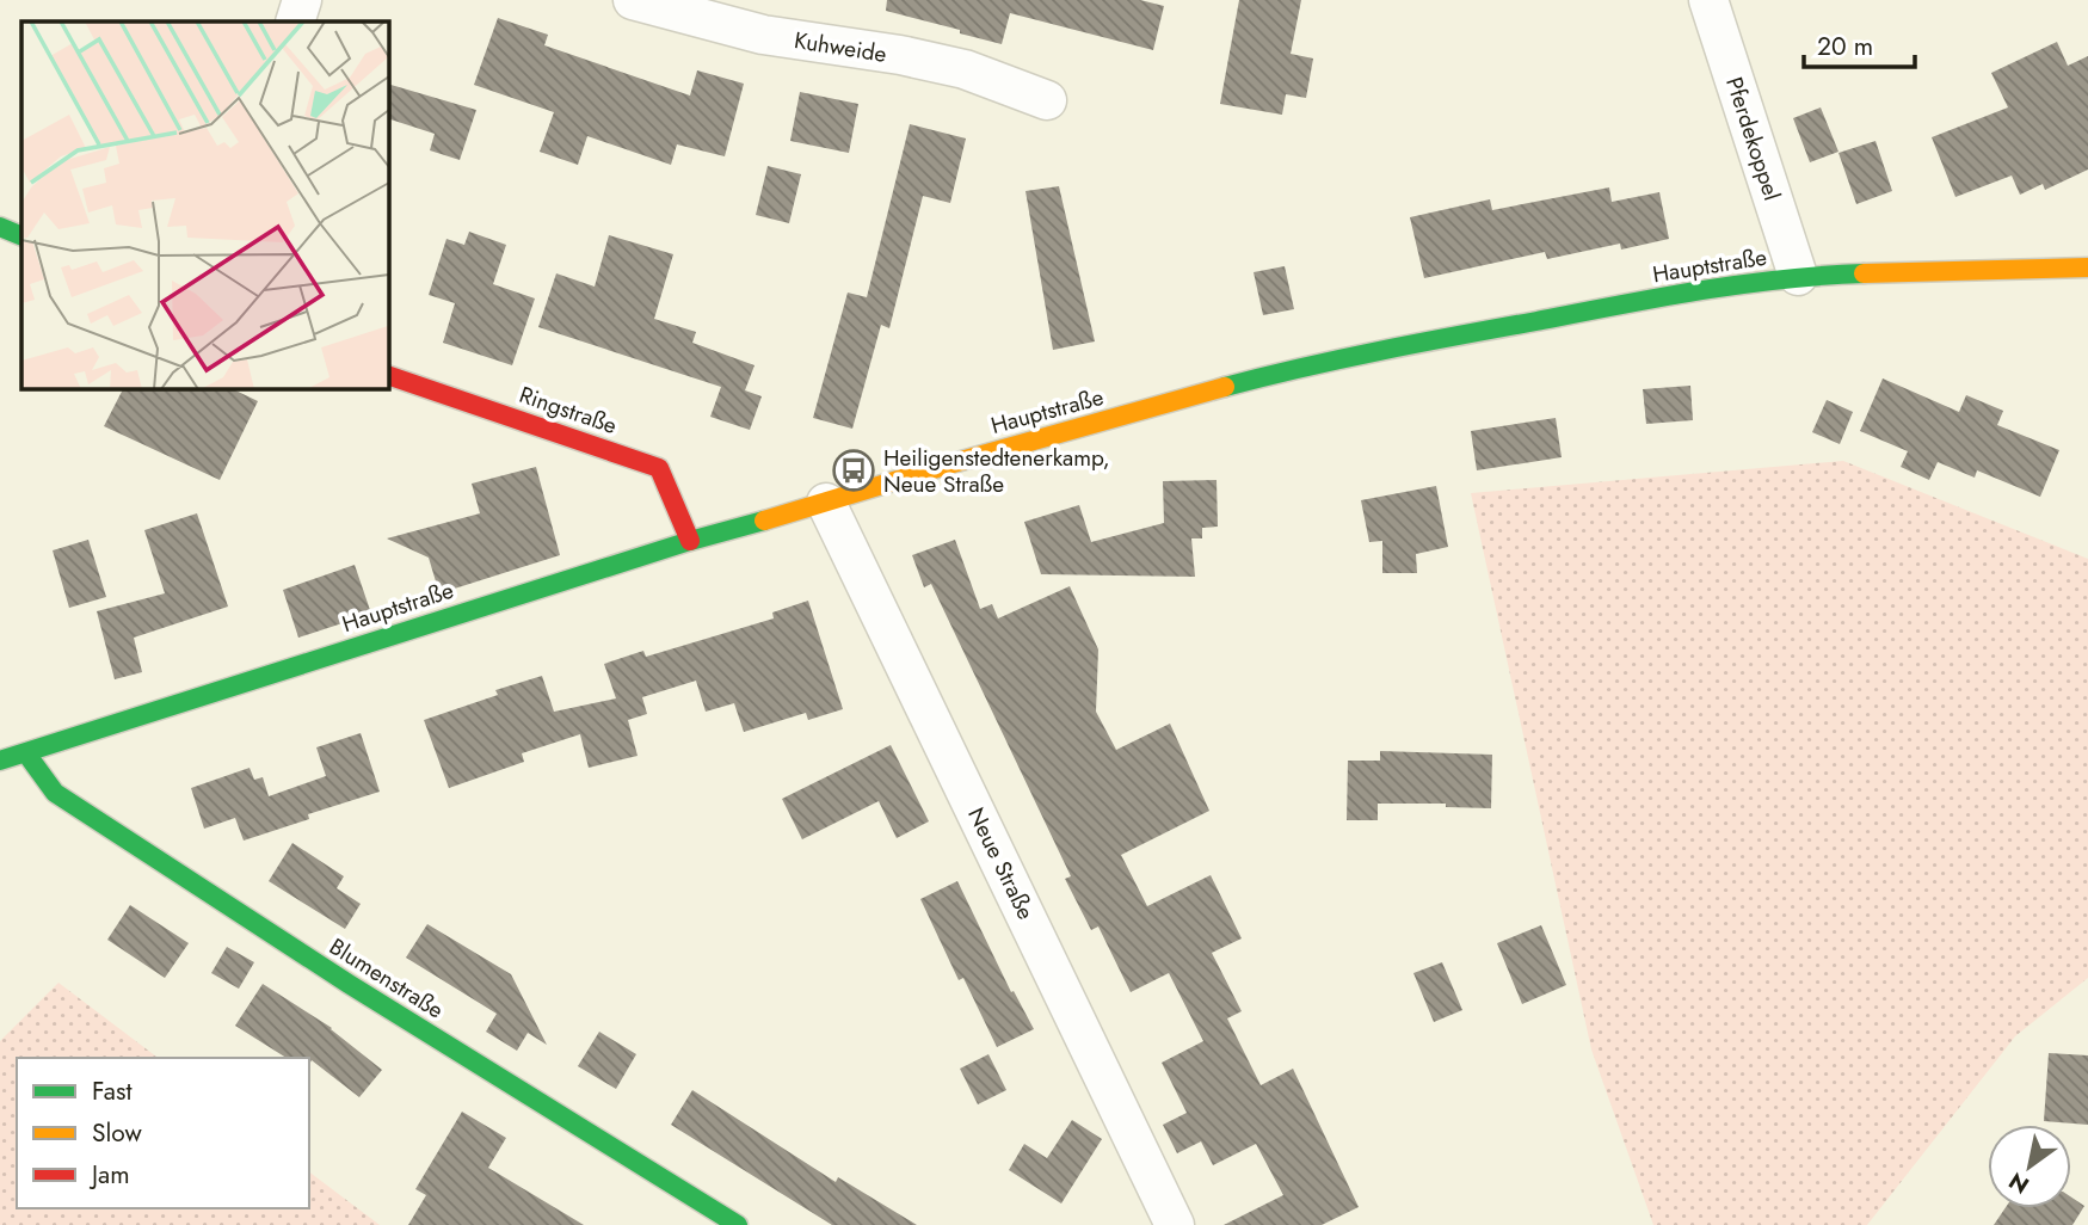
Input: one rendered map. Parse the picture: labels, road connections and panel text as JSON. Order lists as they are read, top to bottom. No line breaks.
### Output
{"streets":{"street":["Kuhweide","Pferdekoppel","Hauptstraße","Ringstraße","Neue Straße","Blumenstraße"]},"crossings":[["Pferdekoppel","Hauptstraße"],["Hauptstraße","Ringstraße"],["Hauptstraße","Neue Straße"],["Hauptstraße","Blumenstraße"]],"places":{"bus stop":["Heiligenstedtenerkamp, Neue Straße"]},"legend":["Fast","Slow","Jam"],"scale_bar":"20 m","north":"bottom left"}
